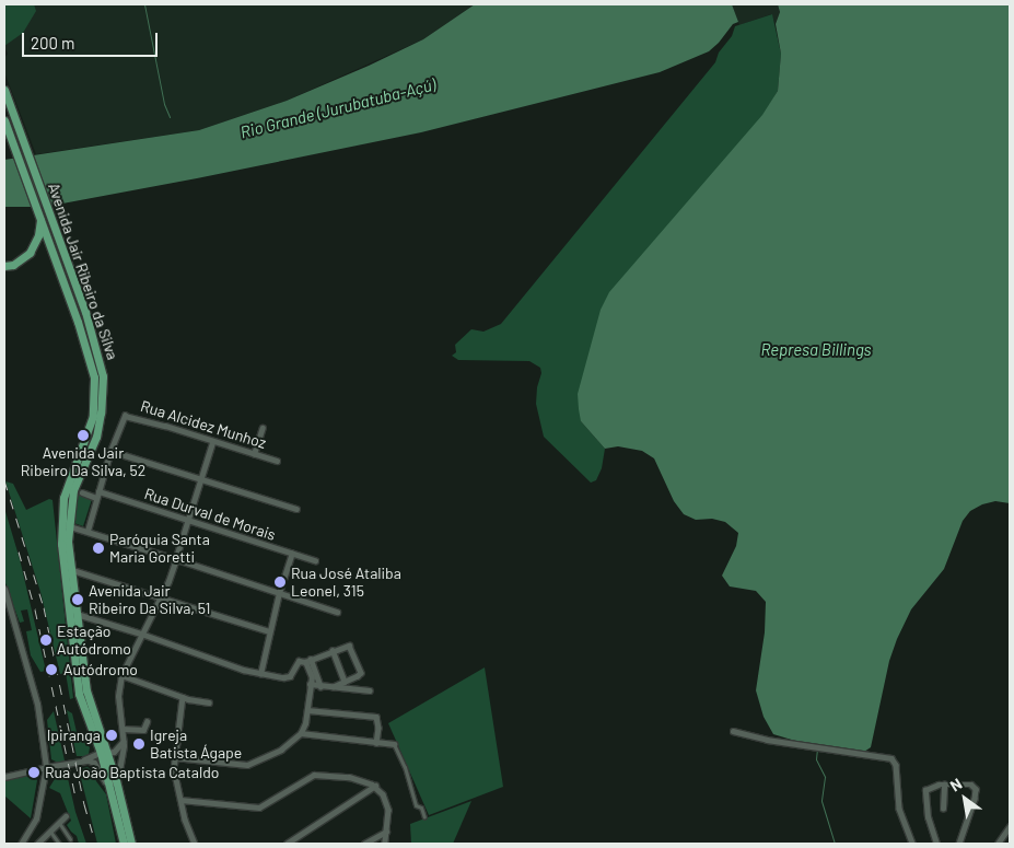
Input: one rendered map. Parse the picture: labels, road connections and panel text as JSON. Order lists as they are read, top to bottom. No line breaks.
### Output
{"streets":{"main road":["Avenida Jair Ribeiro da Silva"],"street":["Rua Alcidez Munhoz","Rua Durval de Morais"]},"water":["Rio Grande (Jurubatuba-Açú)","Represa Billings"],"places":["Avenida Jair Ribeiro Da Silva, 52","Paróquia Santa Maria Goretti","Rua José Ataliba Leonel, 315","Avenida Jair Ribeiro Da Silva, 51","Estação Autódromo","Autódromo","Ipiranga","Igreja Batista Ágape","Rua João Baptista Cataldo"],"scale_bar":"200 m","north":"top left"}
